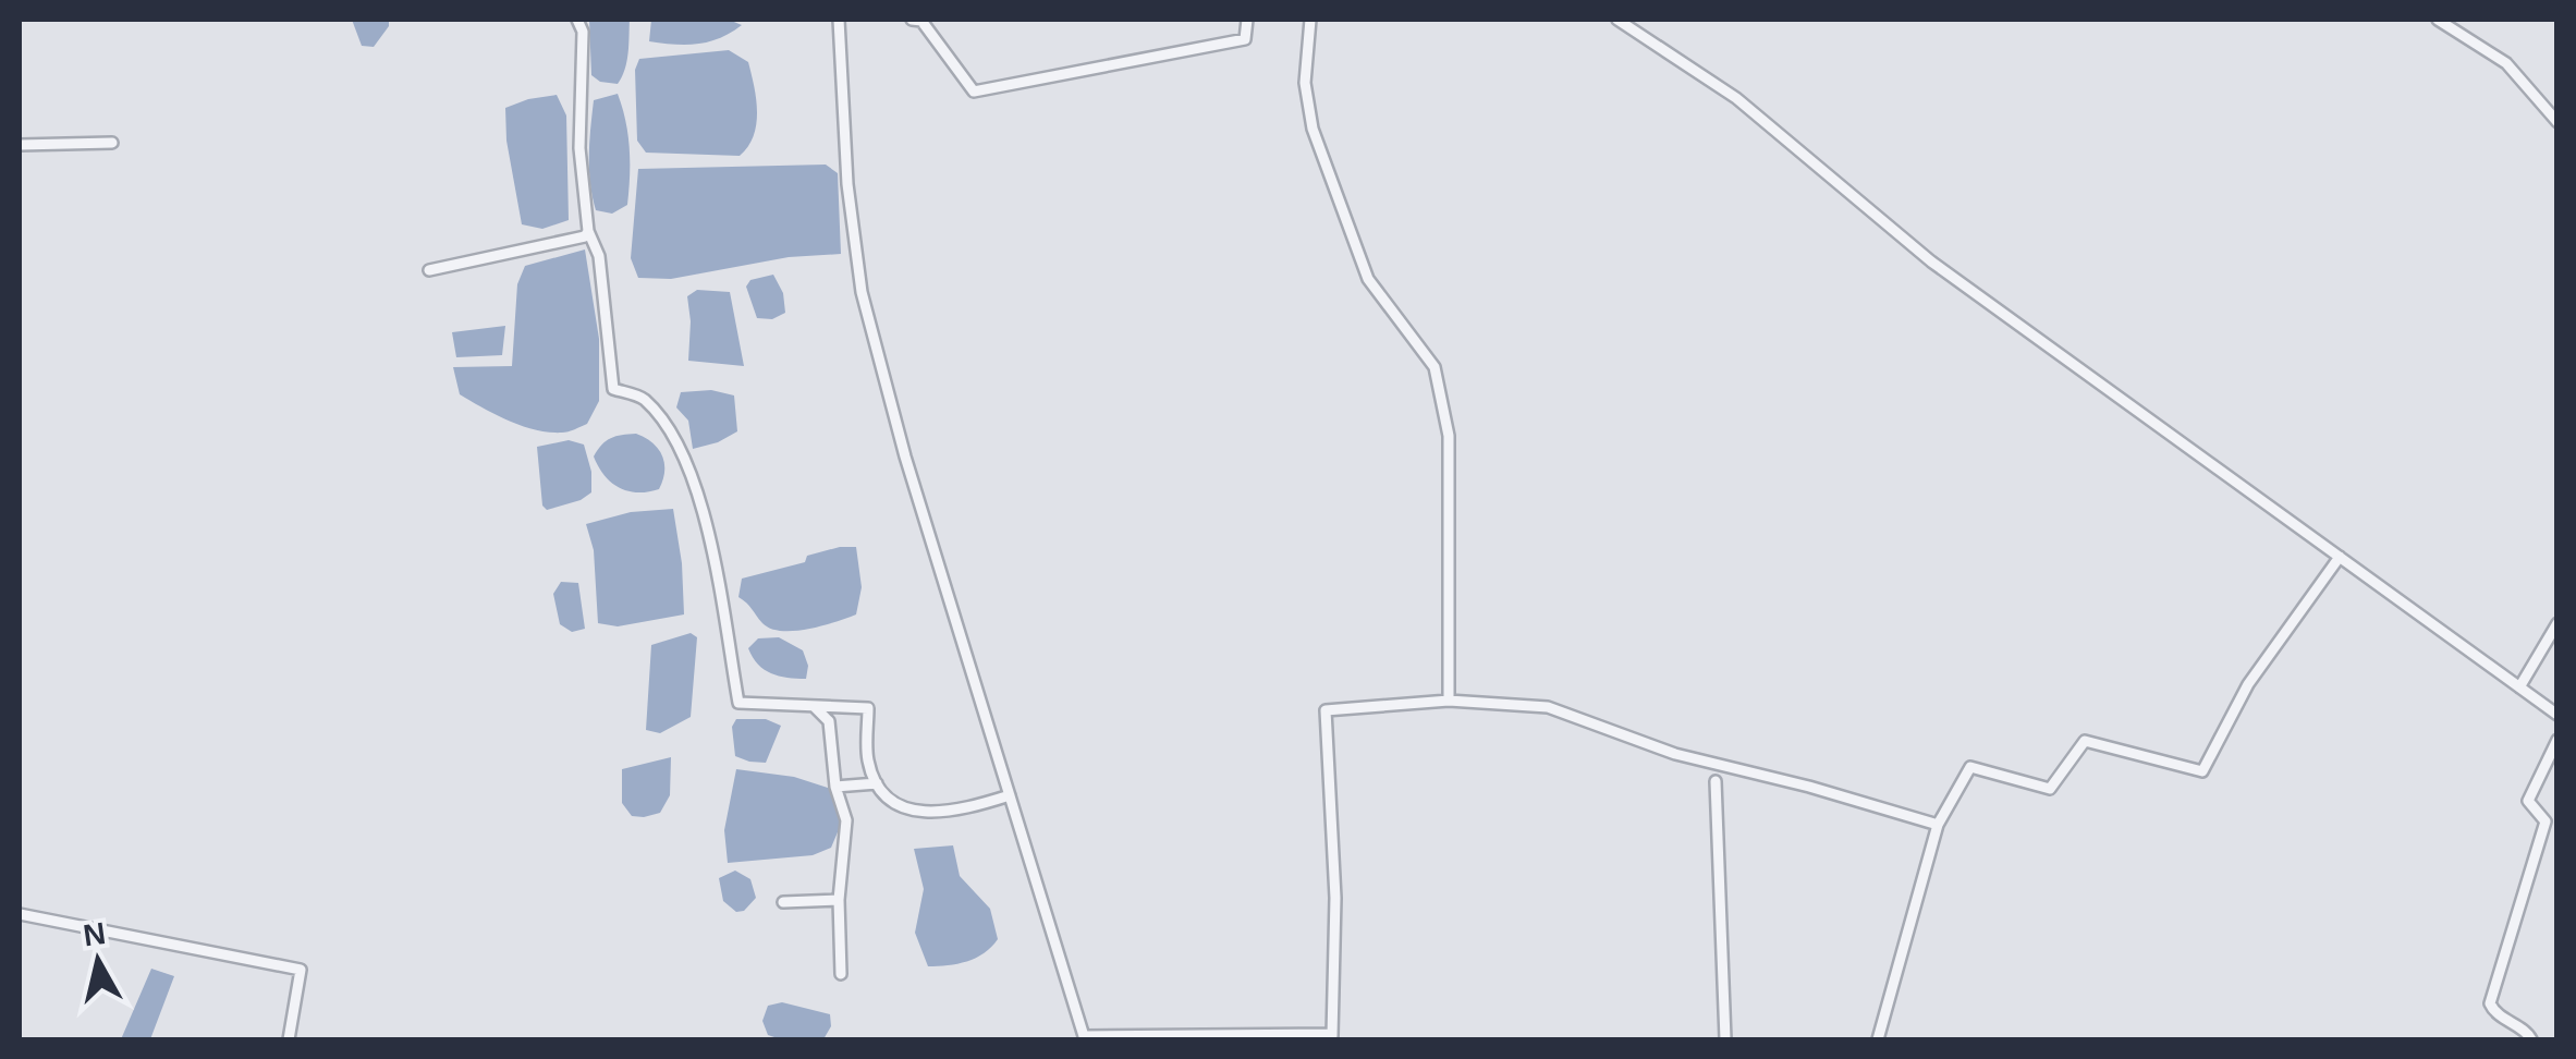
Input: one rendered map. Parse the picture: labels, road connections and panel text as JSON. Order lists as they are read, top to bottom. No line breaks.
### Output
{"north":"top"}
